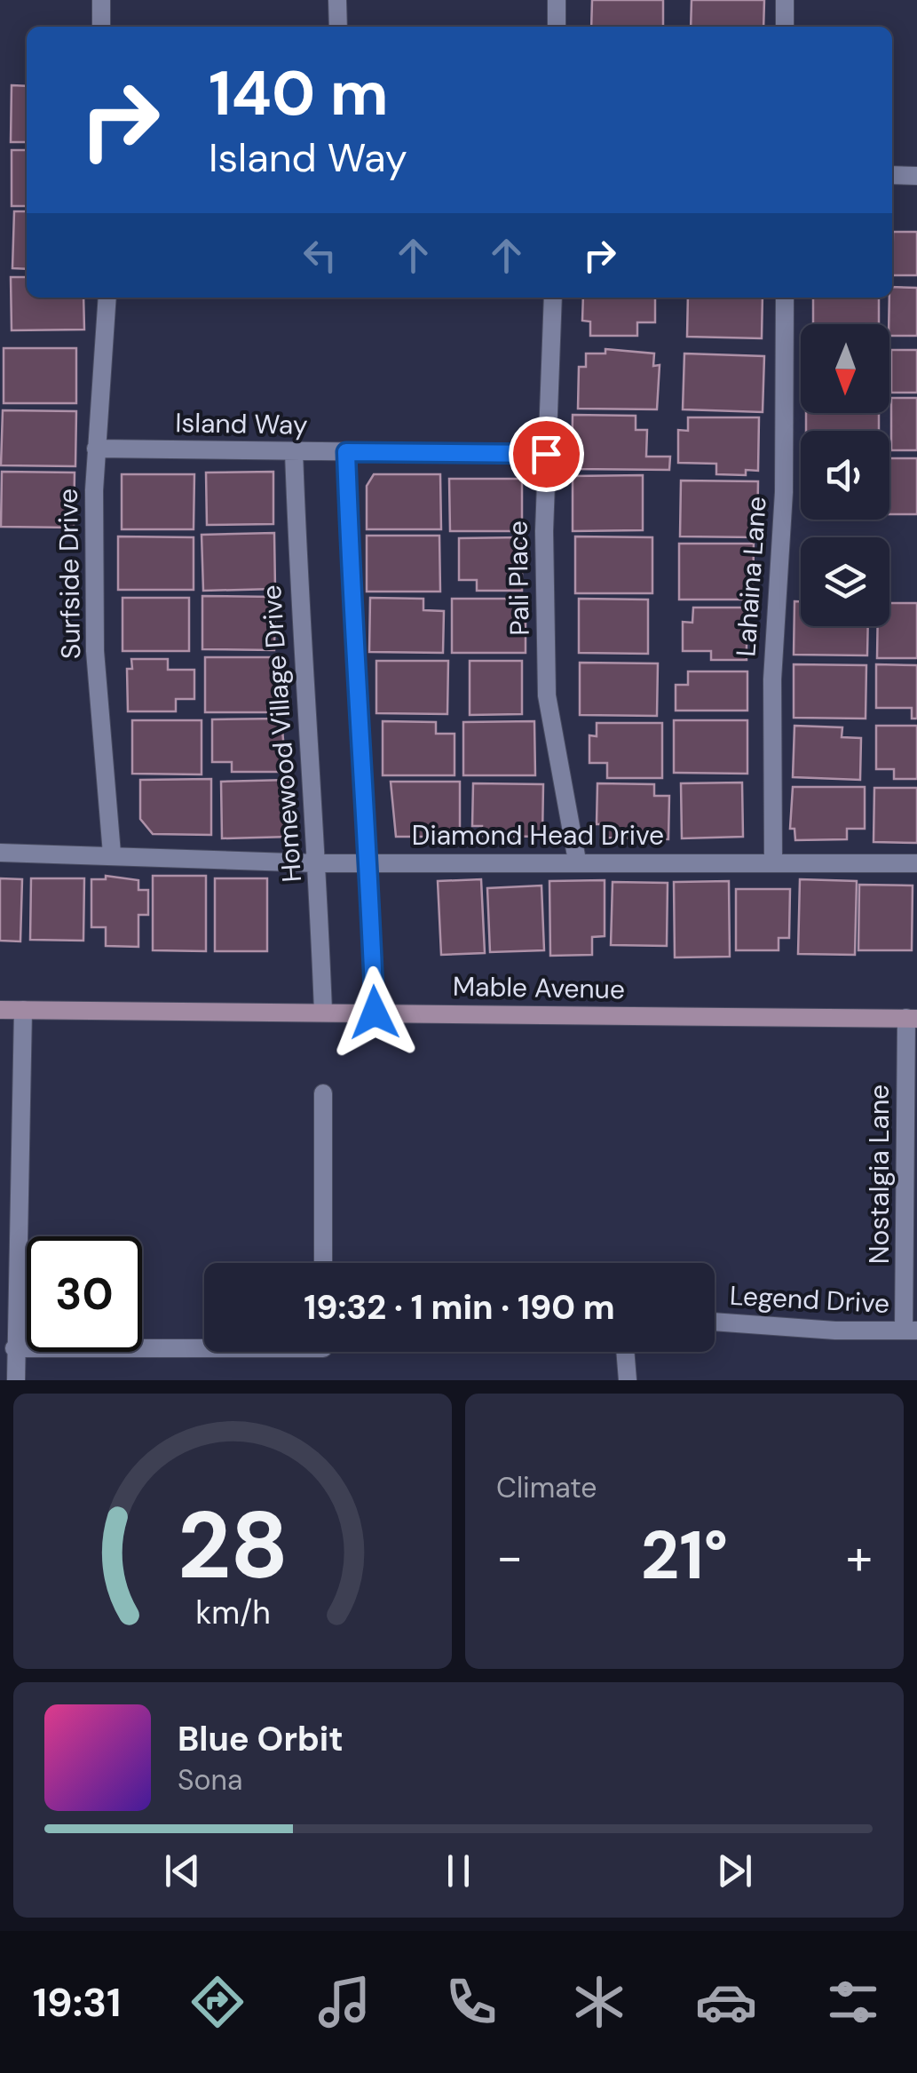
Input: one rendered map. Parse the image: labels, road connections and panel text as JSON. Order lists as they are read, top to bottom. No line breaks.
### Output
{"streets":{"street":["Island Way","Surfside Drive","Lahaina Lane","Pali Place","Homewood Village Drive","Diamond Head Drive","Mable Avenue","Nostalgia Lane","Legend Drive"]},"crossings":[["Island Way","Surfside Drive"],["Island Way","Pali Place"],["Island Way","Homewood Village Drive"],["Surfside Drive","Diamond Head Drive"],["Lahaina Lane","Diamond Head Drive"],["Pali Place","Diamond Head Drive"],["Homewood Village Drive","Diamond Head Drive"],["Homewood Village Drive","Mable Avenue"],["Mable Avenue","Nostalgia Lane"],["Nostalgia Lane","Legend Drive"]],"north":"bottom","page":{"turn":["140 m","Island Way"],"limit":"30","trip":"19:32 · 1 min · 190 m","tile":"Climate","heat":["−","21°","+"],"song":["Blue Orbit","Sona"],"tabs":"19:31","gauge":["28","km/h"]}}
